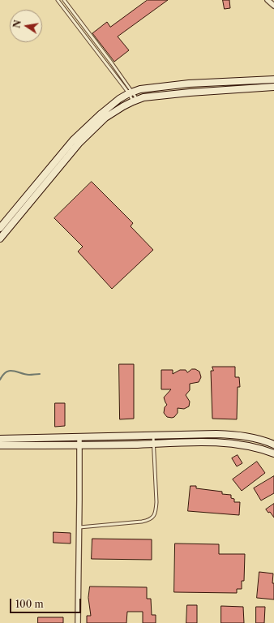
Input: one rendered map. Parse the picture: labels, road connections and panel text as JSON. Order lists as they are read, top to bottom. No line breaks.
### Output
{"scale_bar":"100 m","north":"left"}
